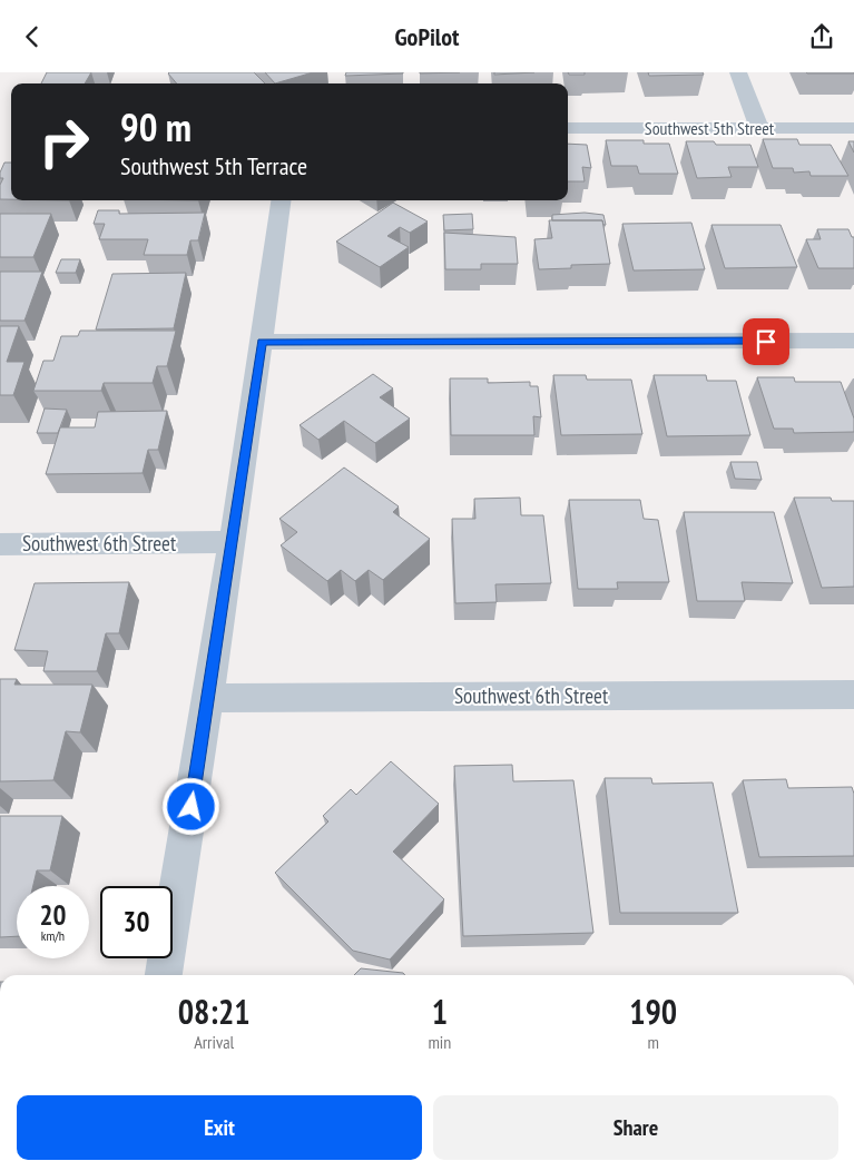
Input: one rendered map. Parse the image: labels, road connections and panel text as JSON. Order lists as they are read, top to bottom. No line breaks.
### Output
{"streets":{"street":["Southwest 5th Street","Southwest 6th Street"]},"page":{"header":"GoPilot","turn":["90 m","Southwest 5th Terrace"],"speed":"20 km/h","limit":"30","eta":["08:21","Arrival","1","min","190","m"],"buttons":["Exit","Share"]}}
